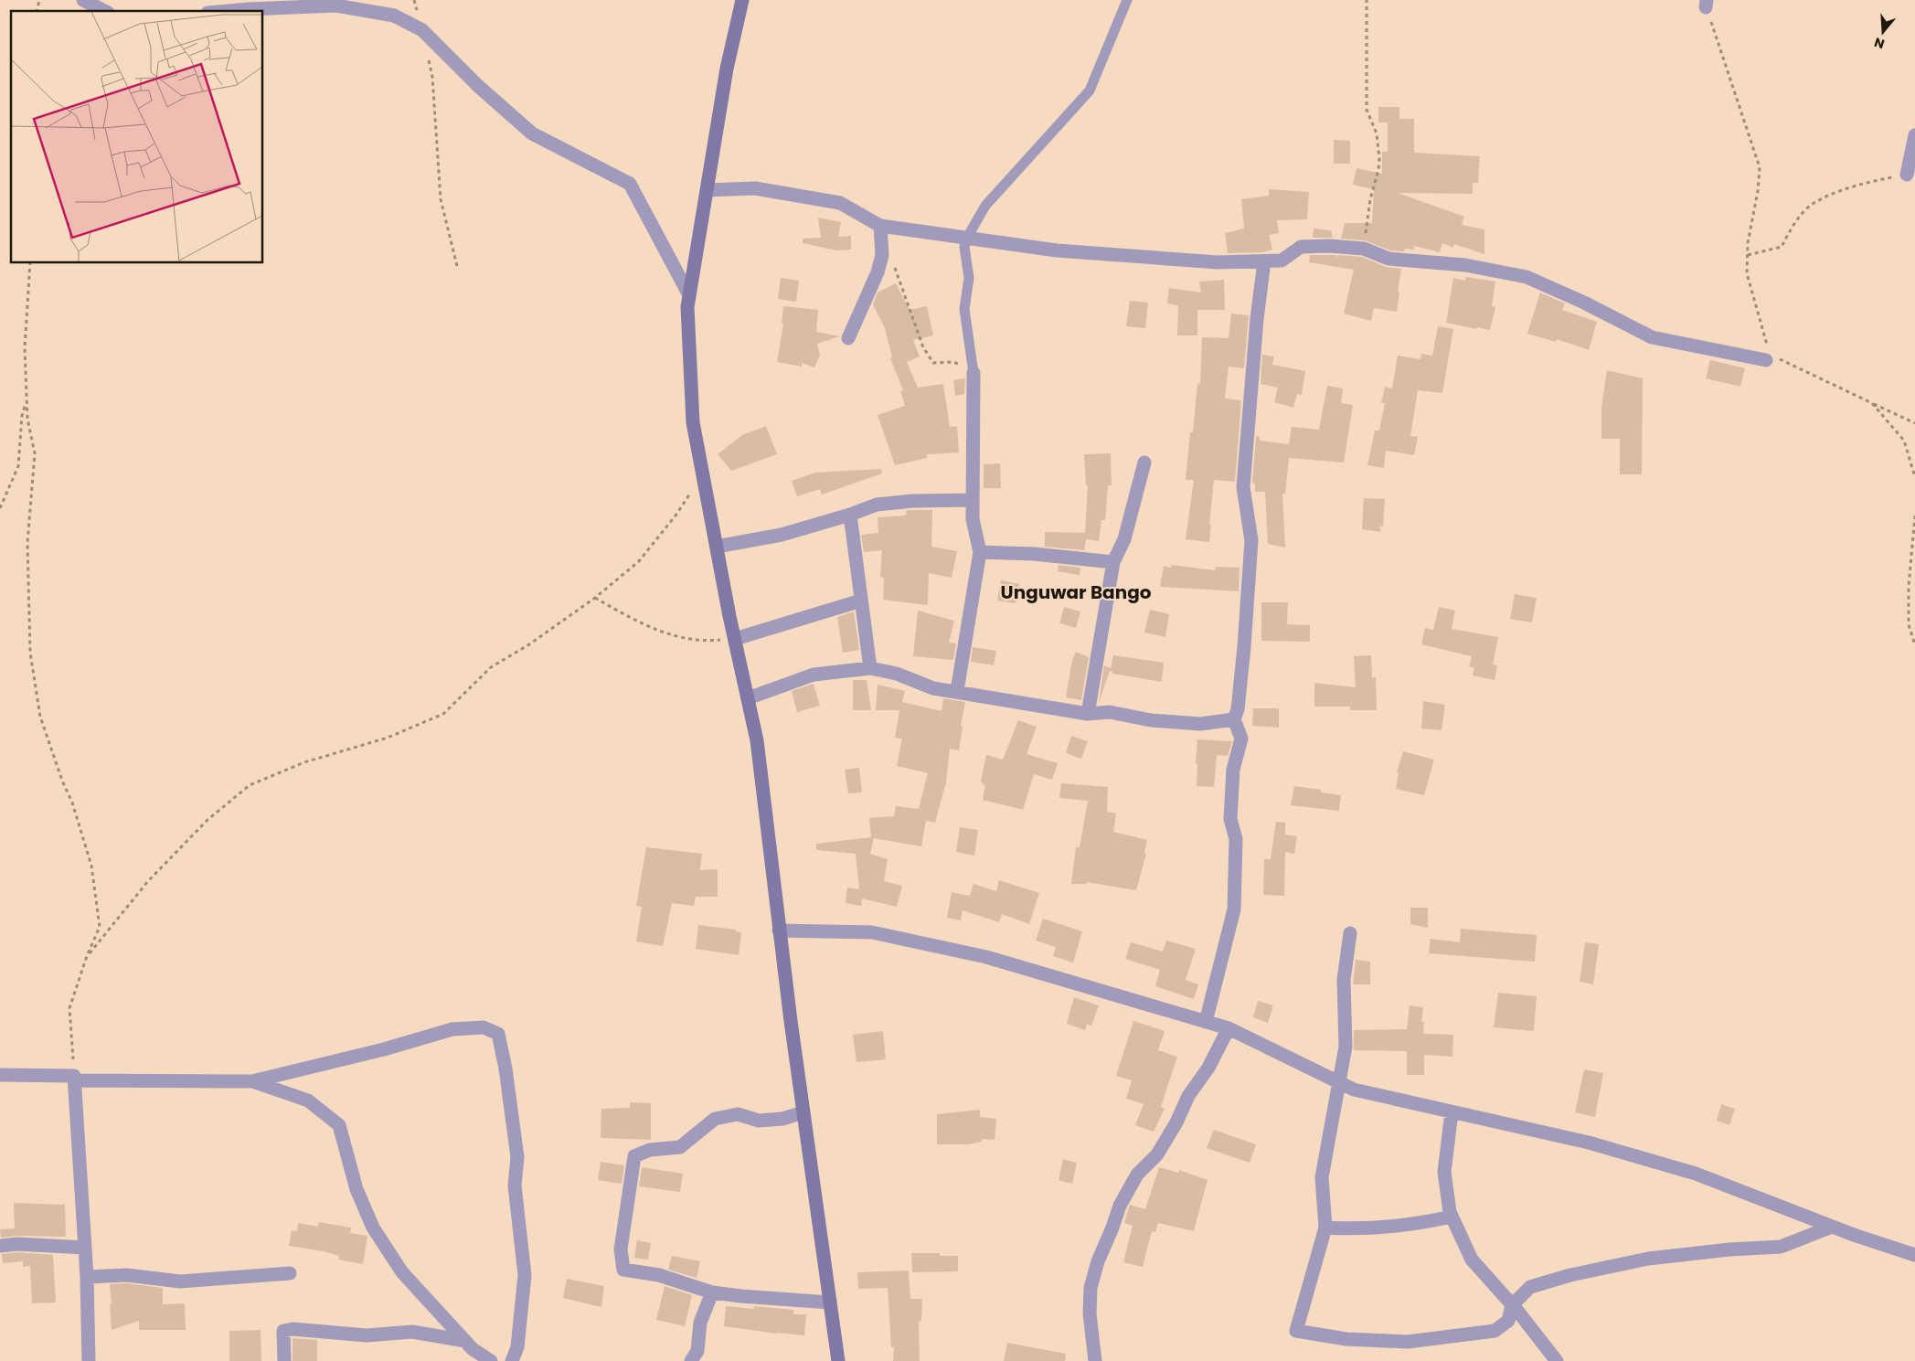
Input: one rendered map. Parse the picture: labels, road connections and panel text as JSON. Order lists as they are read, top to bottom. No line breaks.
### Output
{"districts":["Unguwar Bango"],"north":"bottom"}
